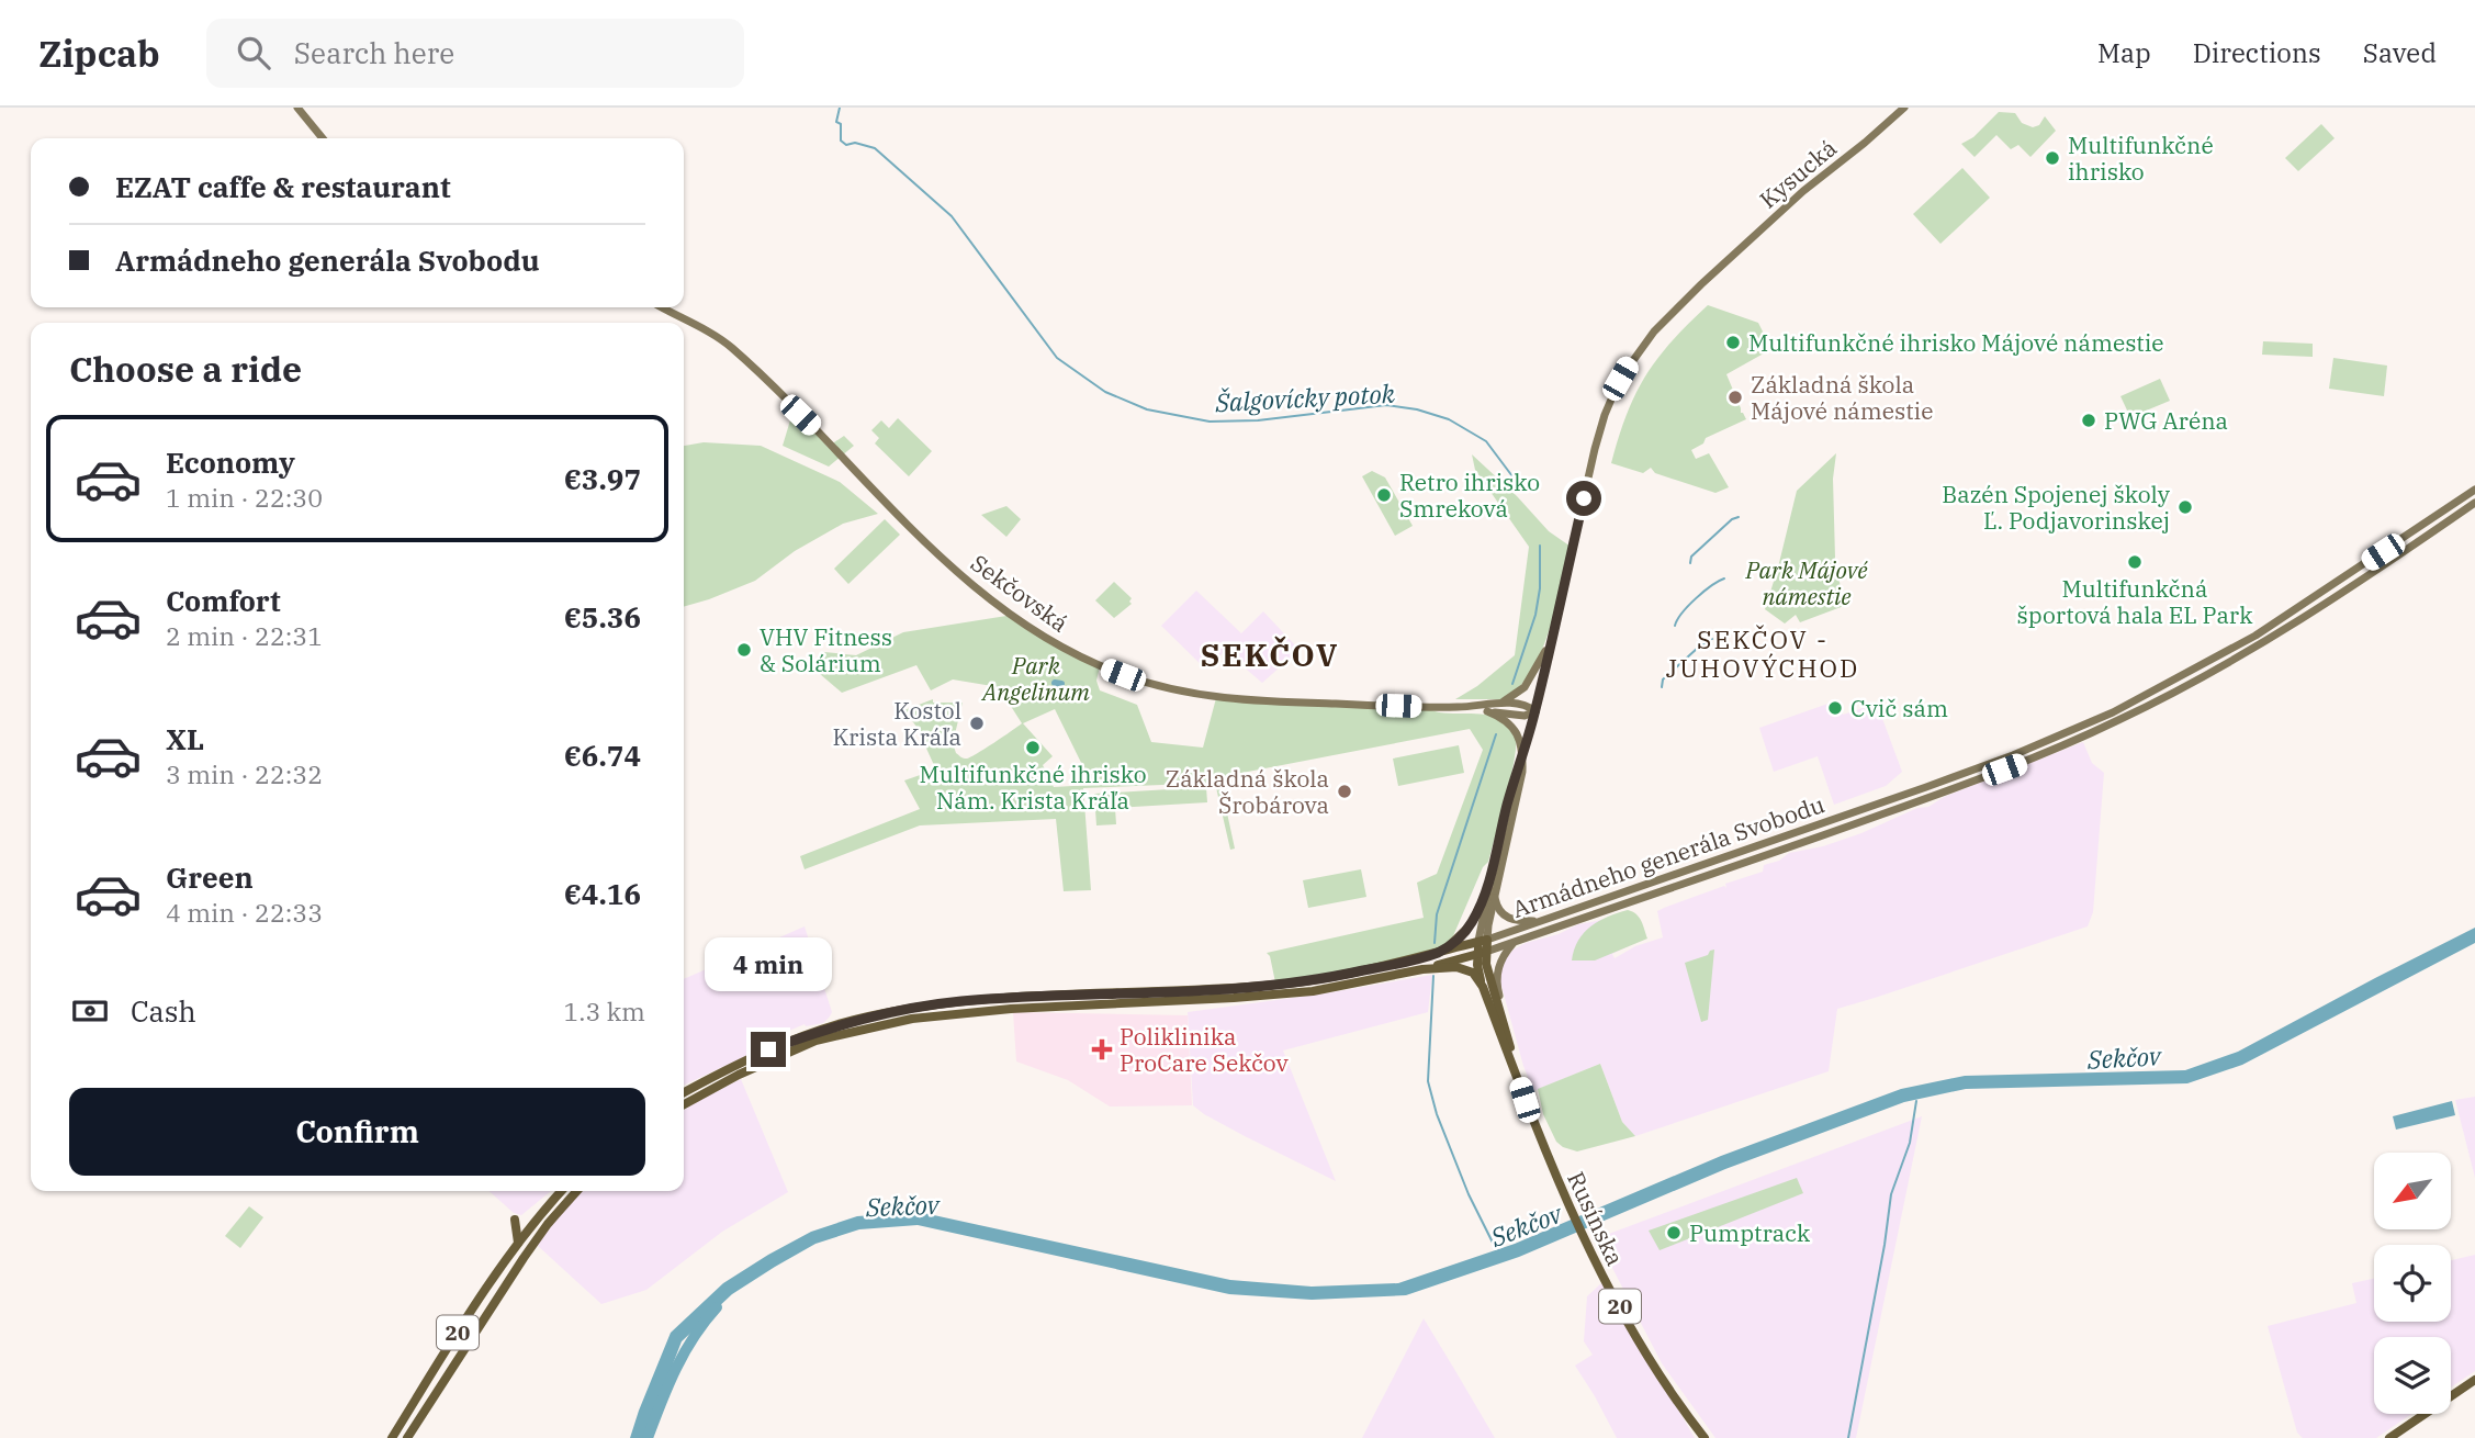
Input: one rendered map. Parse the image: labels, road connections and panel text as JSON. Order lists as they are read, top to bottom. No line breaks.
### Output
{"streets":{"main road":["Armádneho generála Svobodu","Rusínska","20"],"street":["Kysucká","Sekčovská"]},"crossings":[["Armádneho generála Svobodu","Rusínska"]],"districts":["SEKČOV - JUHOVÝCHOD","SEKČOV"],"water":["Šalgovícky potok","Sekčov"],"parks":["Park Májové námestie","Park Angelinum"],"places":{"other":["Multifunkčné ihrisko","Multifunkčné ihrisko Májové námestie","Základná škola Májové námestie","PWG Aréna","Retro ihrisko Smreková","Bazén Spojenej školy Ľ. Podjavorinskej","Multifunkčná športová hala EL Park","VHV Fitness & Solárium","Cvič sám","Kostol Krista Kráľa","Multifunkčné ihrisko Nám. Krista Kráľa","Základná škola Šrobárova","Pumptrack"],"health":["Poliklinika ProCare Sekčov"]},"north":"bottom left","page":{"header":"Zipcab","search":"Search here","nav":["Map","Directions","Saved"],"banner":["EZAT caffe & restaurant","Armádneho generála Svobodu"],"heading":"Choose a ride","list":[{"name":"Economy","note":"1 min · 22:30","value":"€3.97"},{"name":"Comfort","note":"2 min · 22:31","value":"€5.36"},{"name":"XL","note":"3 min · 22:32","value":"€6.74"},{"name":"Green","note":"4 min · 22:33","value":"€4.16"}],"bubble":"4 min","pay":["Cash","1.3 km"],"buttons":"Confirm"}}
